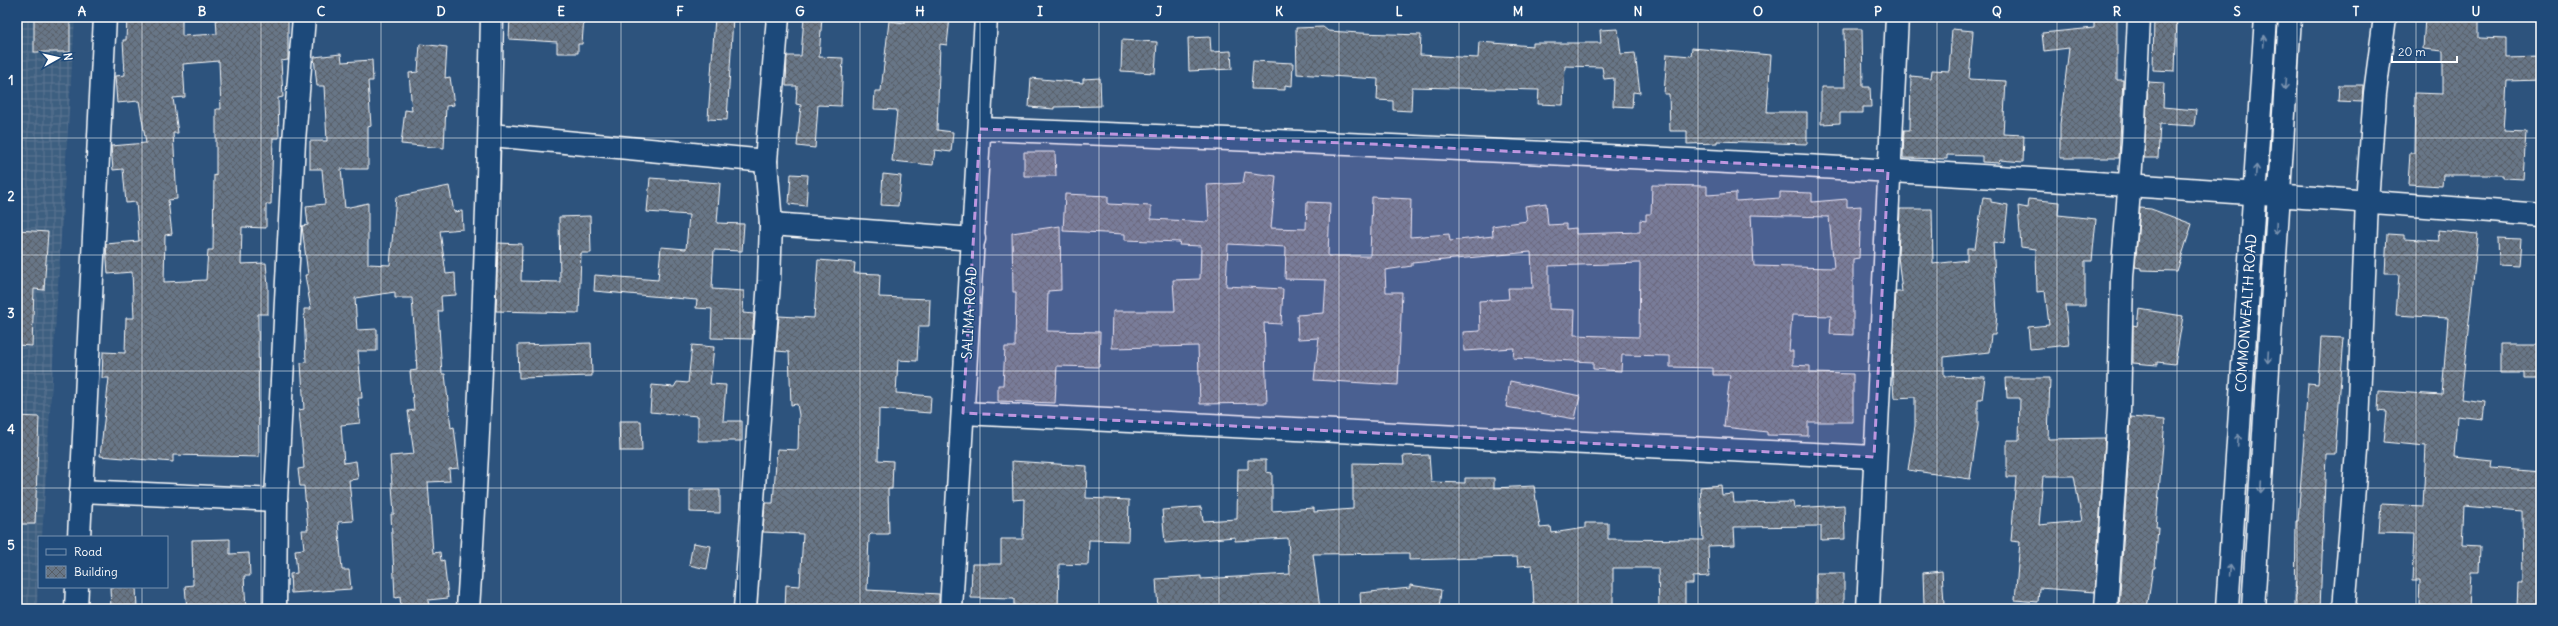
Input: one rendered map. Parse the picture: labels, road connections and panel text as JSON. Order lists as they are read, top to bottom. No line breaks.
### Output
{"streets":{"street":["SALIMA ROAD","COMMONWEALTH ROAD"]},"legend":["Road","Building"],"scale_bar":"20 m","north":"right","grid":{"columns":["A","B","C","D","E","F","G","H","I","J","K","L","M","N","O","P","Q","R","S","T","U"],"rows":["1","2","3","4","5"]}}
